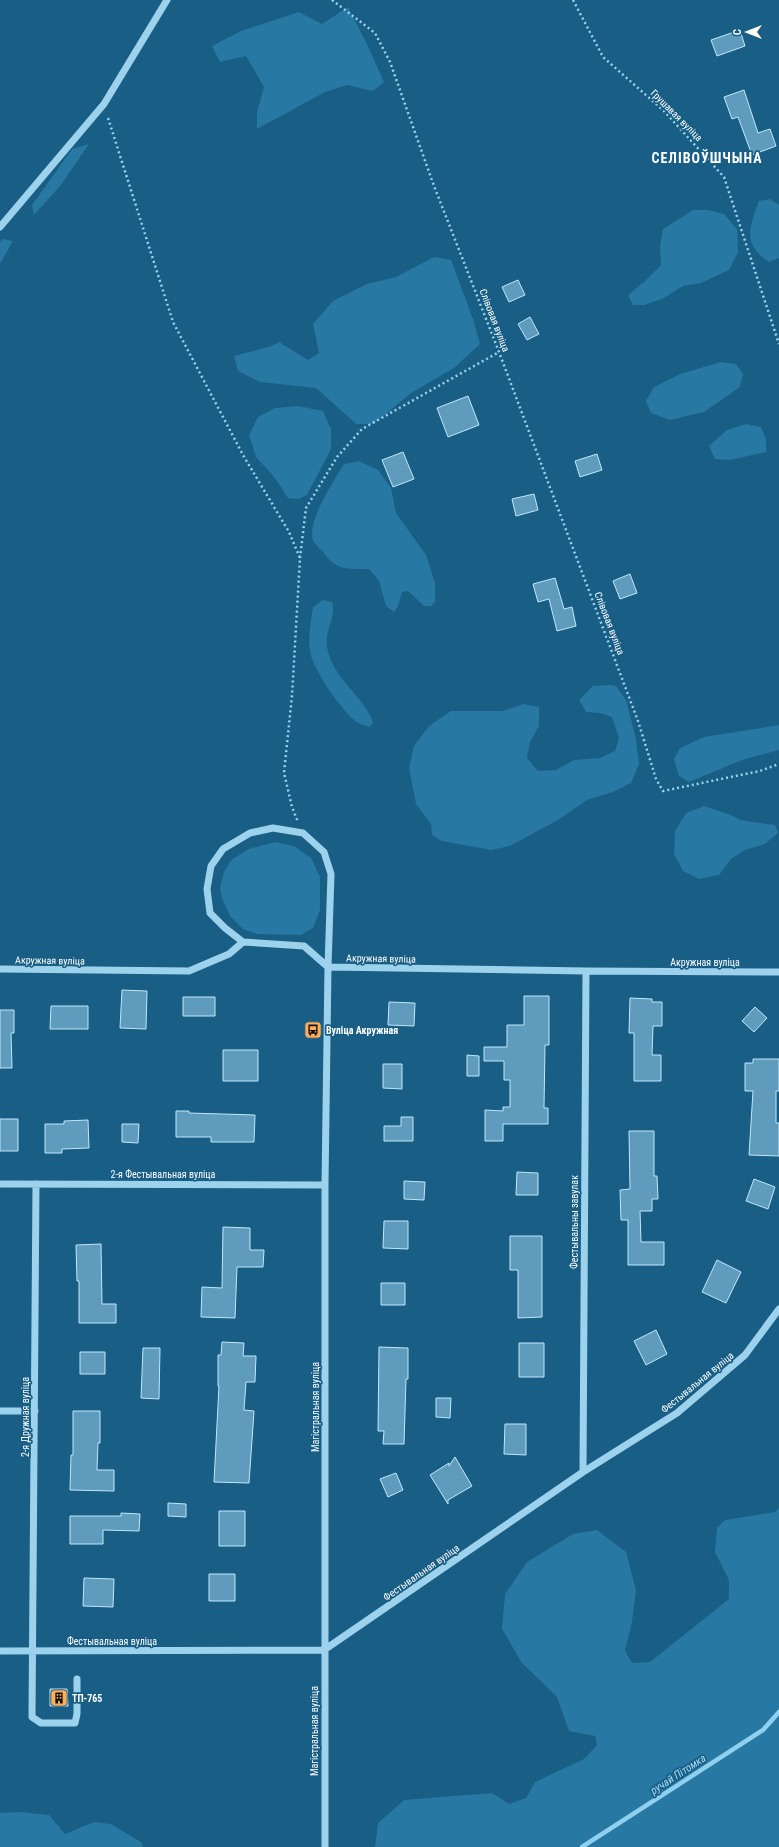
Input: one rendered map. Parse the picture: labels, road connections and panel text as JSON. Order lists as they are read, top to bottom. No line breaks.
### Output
{"streets":{"street":["Акружная вуліца","2-я Фестывальная вуліца","Фестывальны завулак","Фестывальная вуліца","Магістральная вуліца","2-я Дружная вуліца"],"path":["Грушавая вуліца","Слівовая вуліца"]},"crossings":[["Акружная вуліца","Фестывальны завулак"],["Акружная вуліца","Магістральная вуліца"],["2-я Фестывальная вуліца","Магістральная вуліца"],["2-я Фестывальная вуліца","2-я Дружная вуліца"],["Фестывальны завулак","Фестывальная вуліца"],["Фестывальная вуліца","Магістральная вуліца"],["Фестывальная вуліца","2-я Дружная вуліца"]],"districts":["СЕЛІВОЎШЧЫНА"],"water":["ручай Пітомка"],"places":{"bus stop":["Вуліца Акружная"],"building":["ТП-765"]},"north":"left"}
